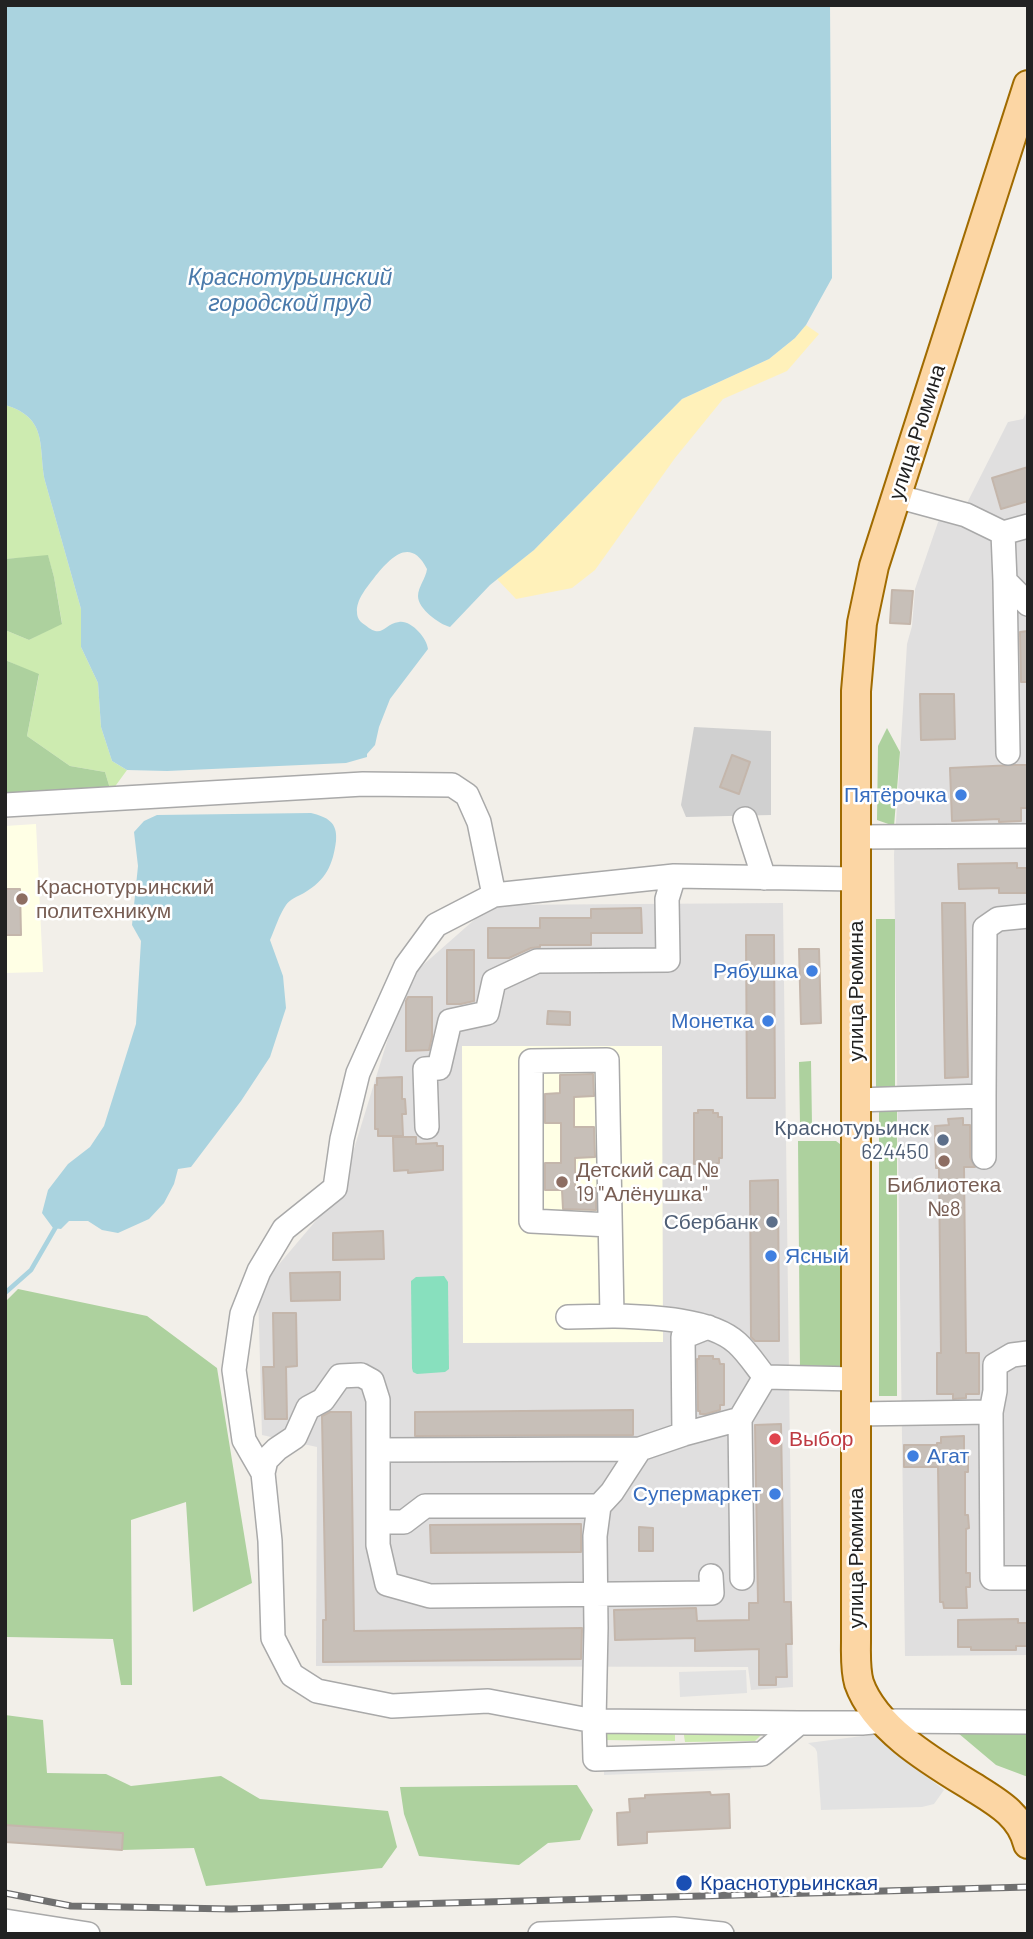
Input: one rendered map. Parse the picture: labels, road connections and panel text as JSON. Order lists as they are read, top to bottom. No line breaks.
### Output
{"streets":{"main road":["улица Рюмина"]},"water":["Краснотурьинский городской пруд"],"places":["Пятёрочка","Краснотурьинский политехникум","Рябушка","Монетка","Краснотурьинск 624450","Библиотека №8","Детский сад № 19 \"Алёнушка\"","Сбербанк","Ясный","Выбор","Агат","Супермаркет","Краснотурьинская"]}
